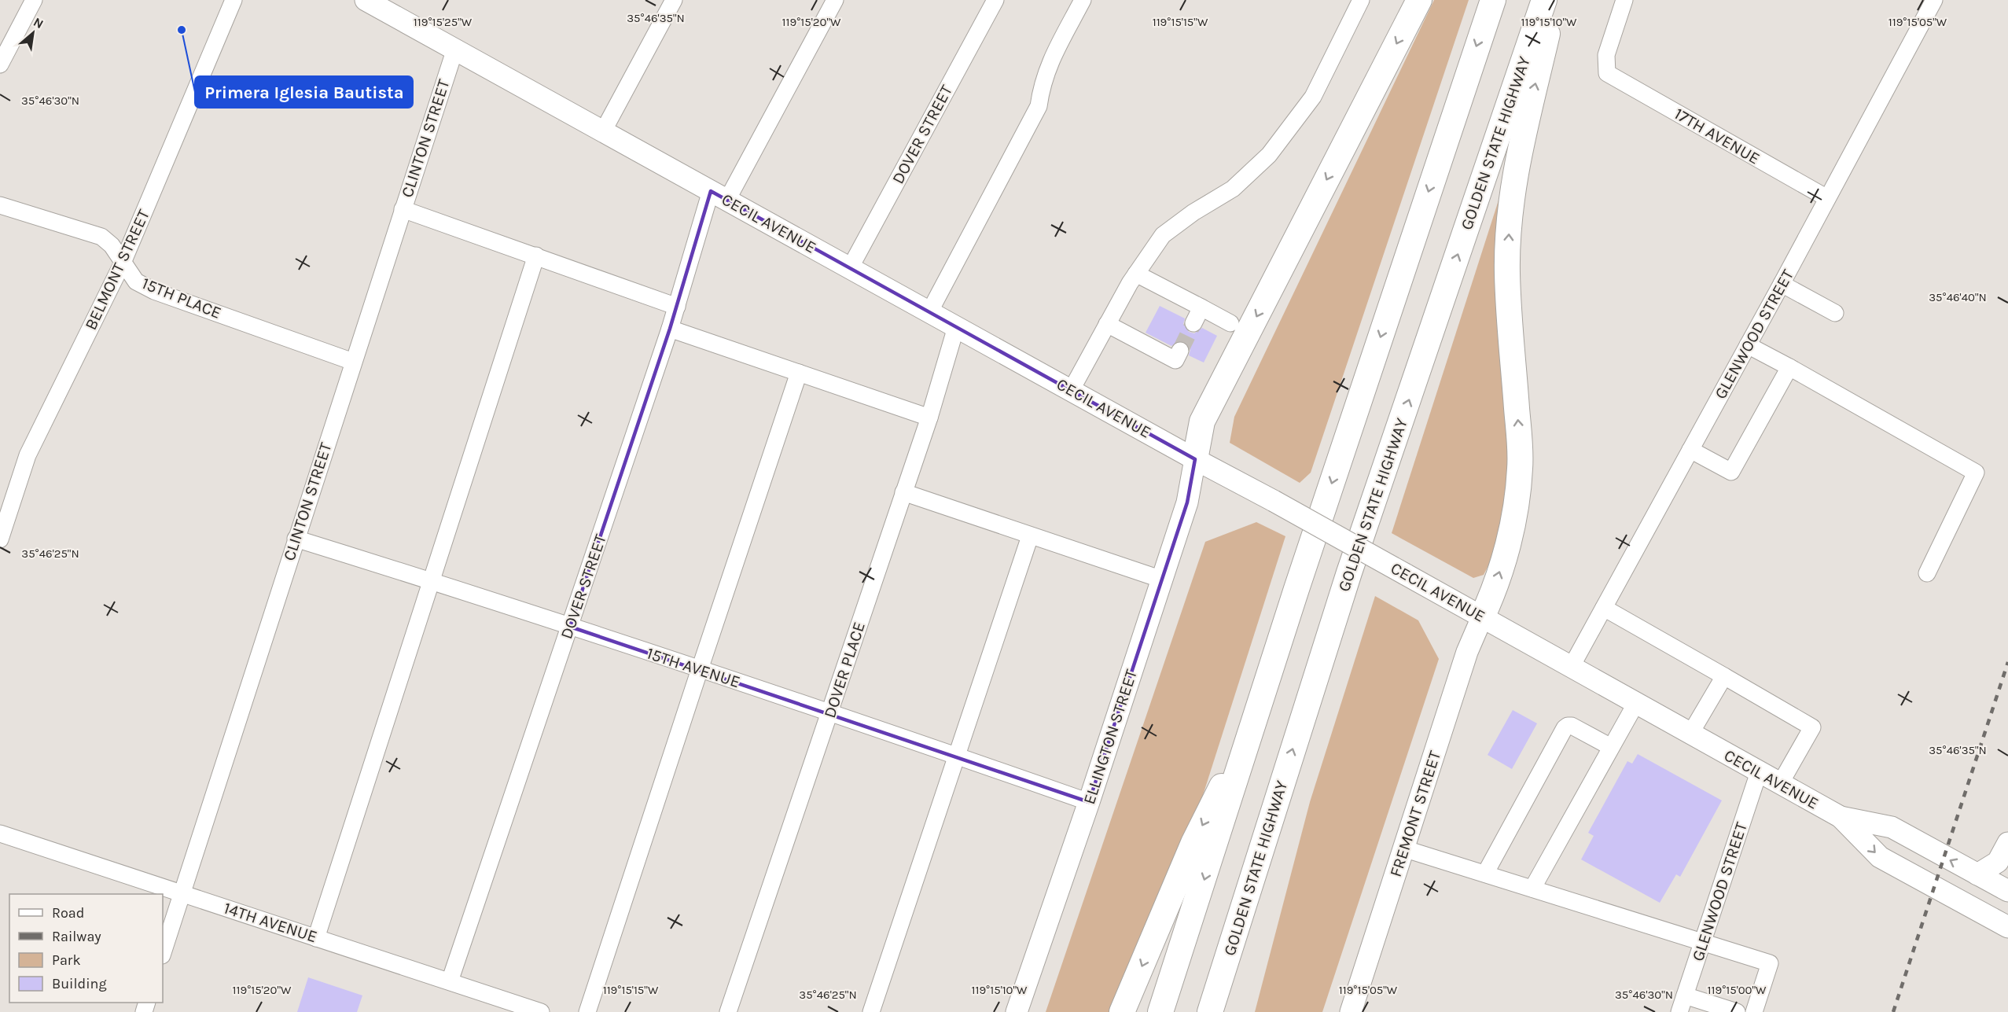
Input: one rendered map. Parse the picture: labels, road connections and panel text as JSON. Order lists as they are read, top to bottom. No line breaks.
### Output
{"streets":{"highway":["GOLDEN STATE HIGHWAY"],"main road":["CECIL AVENUE","ELLINGTON STREET","FREMONT STREET"],"street":["DOVER STREET","17TH AVENUE","CLINTON STREET","BELMONT STREET","15TH PLACE","GLENWOOD STREET","15TH AVENUE","DOVER PLACE","14TH AVENUE"]},"crossings":[["DOVER STREET","CECIL AVENUE"],["DOVER STREET","15TH AVENUE"],["DOVER STREET","14TH AVENUE"],["17TH AVENUE","GLENWOOD STREET"],["CLINTON STREET","CECIL AVENUE"],["CLINTON STREET","15TH PLACE"],["CLINTON STREET","15TH AVENUE"],["CLINTON STREET","14TH AVENUE"],["CECIL AVENUE","GLENWOOD STREET"],["CECIL AVENUE","DOVER PLACE"],["CECIL AVENUE","ELLINGTON STREET"],["CECIL AVENUE","FREMONT STREET"],["BELMONT STREET","15TH PLACE"],["15TH AVENUE","DOVER PLACE"],["15TH AVENUE","ELLINGTON STREET"]],"places":["Primera Iglesia Bautista"],"legend":["Road","Railway","Park","Building"],"north":"top right","coordinates":["35°46'35\"N","119°15'25\"W","119°15'20\"W","119°15'15\"W","119°15'10\"W","119°15'05\"W","35°46'30\"N","35°46'40\"N","35°46'25\"N","119°15'00\"W"]}
